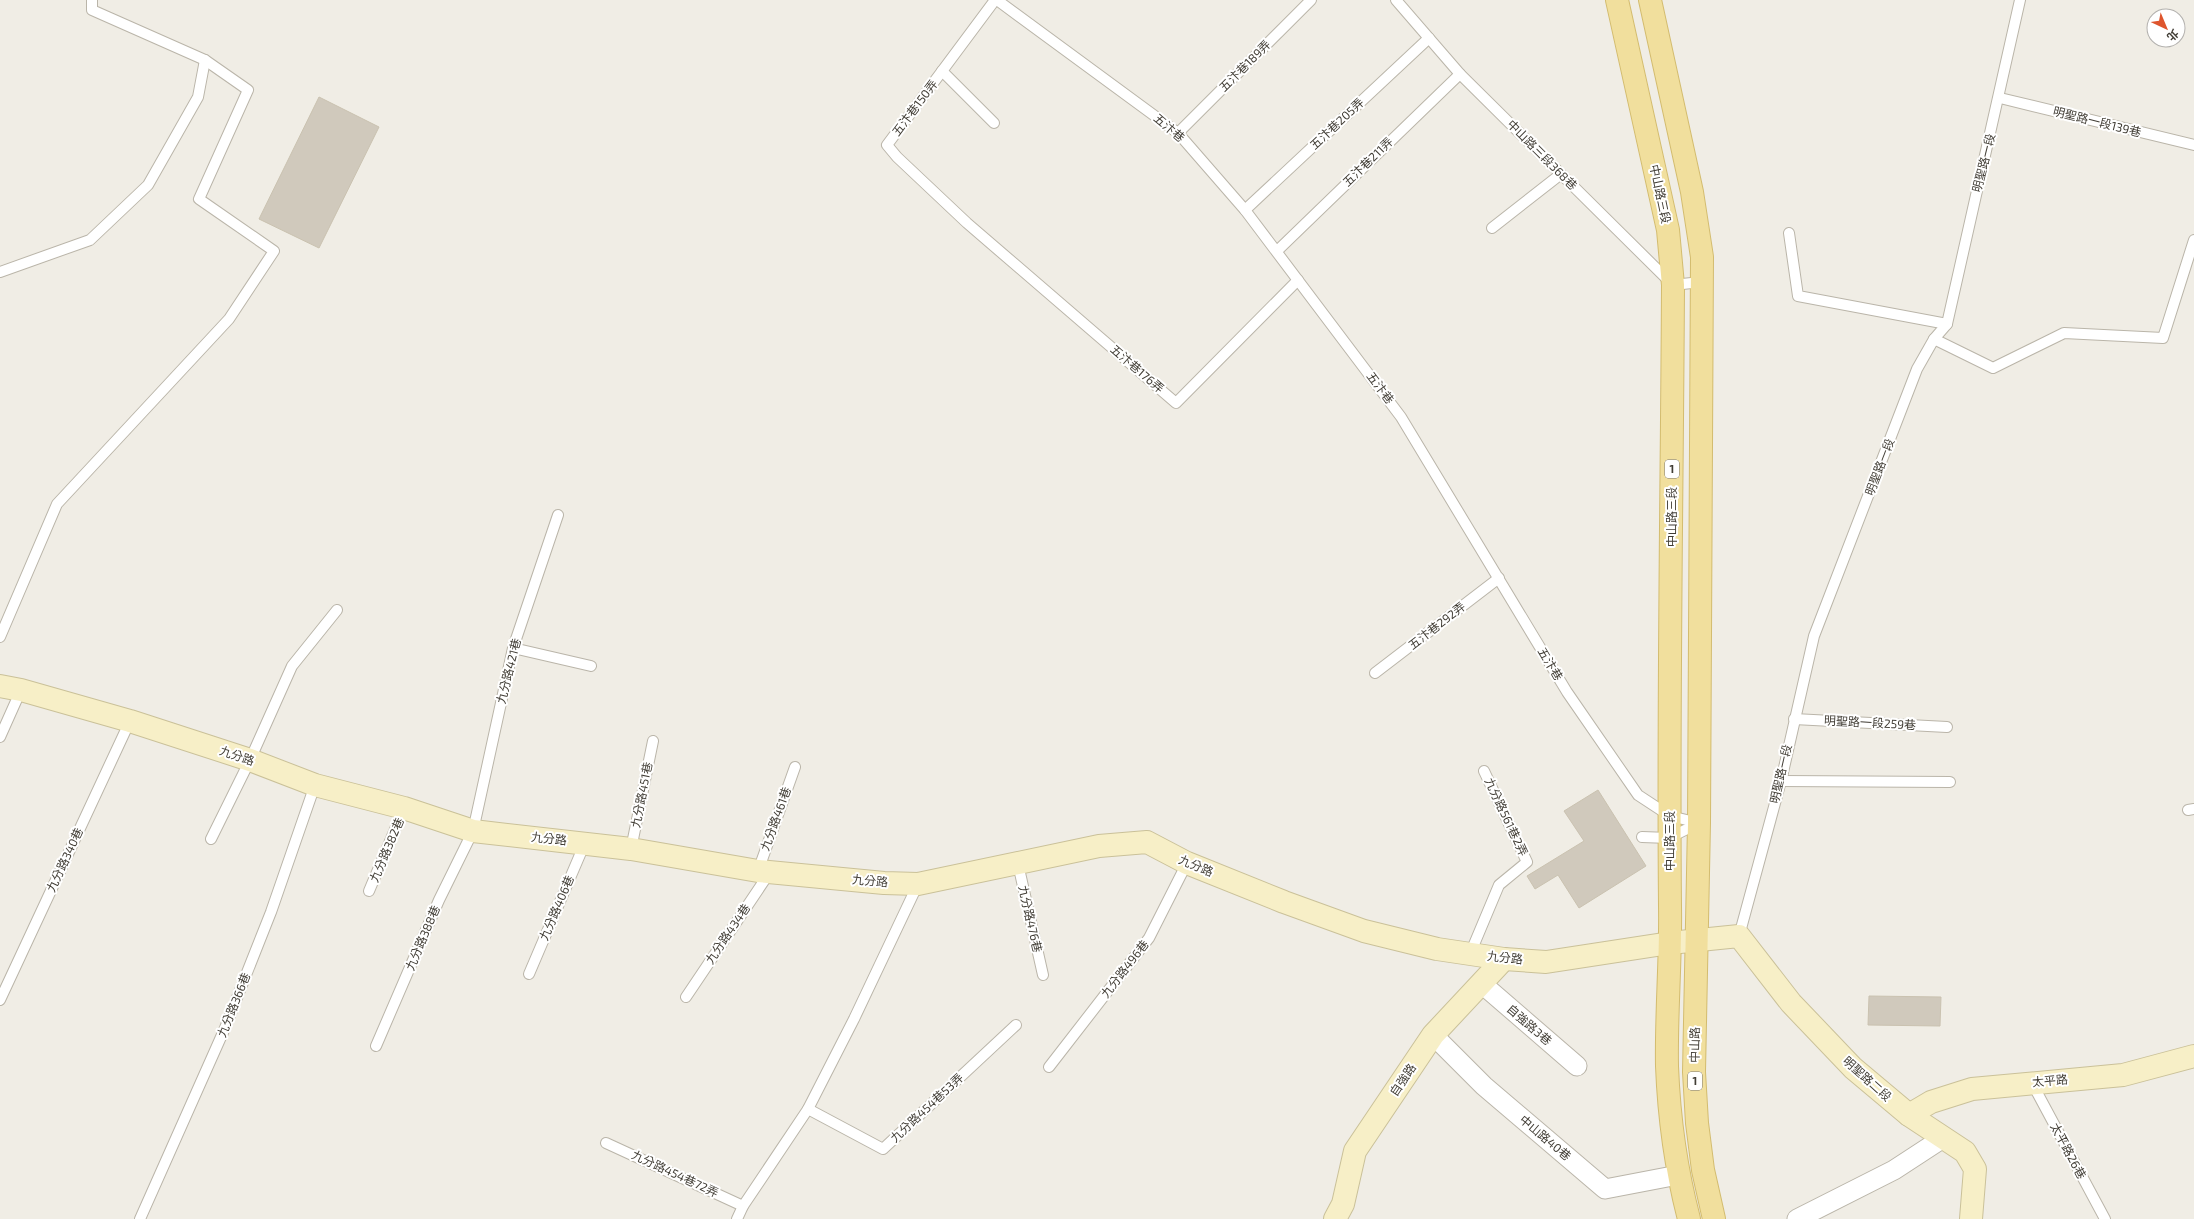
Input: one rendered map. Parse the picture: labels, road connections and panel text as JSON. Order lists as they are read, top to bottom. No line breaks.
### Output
{"streets":{"main road":["中山路三段","1","中山路"],"street":["九分路","自強路3巷","明聖路二段","自強路","太平路","中山路40巷"],"lane":["五汴巷189弄","五汴巷150弄","明聖路一段139巷","五汴巷205弄","五汴巷","中山路三段368巷","五汴巷211弄","明聖路一段","五汴巷176弄","五汴巷292弄","九分路421巷","明聖路一段259巷","九分路451巷","九分路561巷2弄","九分路461巷","九分路382巷","九分路340巷","九分路406巷","九分路476巷","九分路434巷","九分路388巷","九分路496巷","九分路366巷","九分路454巷53弄","太平路26巷","九分路454巷72弄"]},"crossings":[["五汴巷189弄","五汴巷"],["五汴巷150弄","五汴巷"],["五汴巷150弄","五汴巷176弄"],["明聖路一段139巷","明聖路一段"],["五汴巷205弄","五汴巷"],["五汴巷205弄","中山路三段368巷"],["五汴巷","五汴巷211弄"],["五汴巷","中山路三段"],["五汴巷","五汴巷176弄"],["五汴巷","1"],["五汴巷","五汴巷292弄"],["中山路三段368巷","五汴巷211弄"],["中山路三段368巷","中山路三段"],["明聖路一段","明聖路一段259巷"],["明聖路一段","九分路"],["明聖路一段","明聖路二段"],["中山路三段","1"],["中山路三段","九分路"],["1","九分路"],["1","中山路"],["1","中山路40巷"],["九分路421巷","九分路"],["九分路421巷","九分路388巷"],["九分路","九分路451巷"],["九分路","九分路561巷2弄"],["九分路","九分路461巷"],["九分路","九分路382巷"],["九分路","九分路340巷"],["九分路","九分路406巷"],["九分路","九分路476巷"],["九分路","九分路434巷"],["九分路","九分路388巷"],["九分路","九分路496巷"],["九分路","九分路366巷"],["九分路","中山路"],["九分路","明聖路二段"],["九分路","自強路"],["九分路461巷","九分路434巷"],["自強路3巷","自強路"],["明聖路二段","太平路"],["自強路","中山路40巷"],["太平路","太平路26巷"]],"north":"bottom right"}
